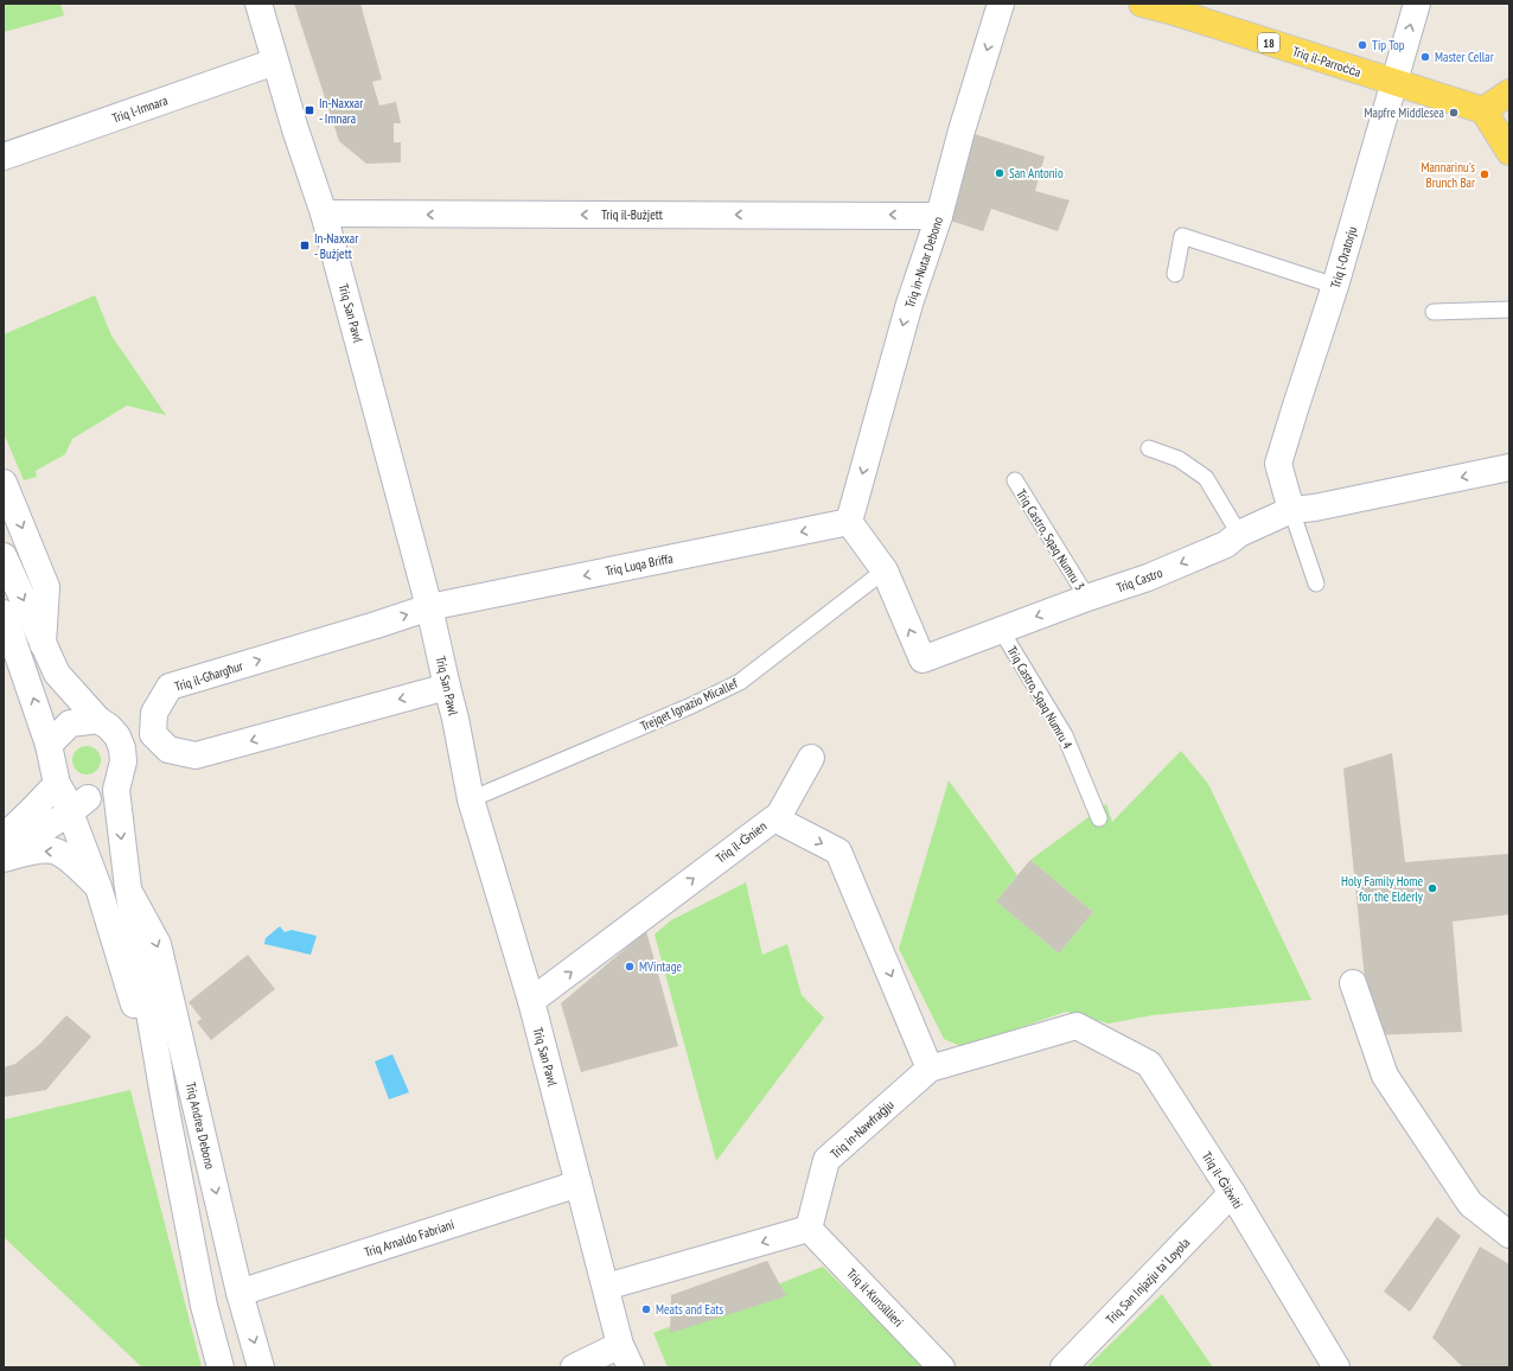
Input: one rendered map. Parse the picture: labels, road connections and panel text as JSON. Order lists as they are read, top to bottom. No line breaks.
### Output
{"streets":{"main road":["18","Triq il-Parroċċa"],"street":["Triq l-Imnara","Triq il-Bużjett","Triq l-Oratorju","Triq in-Nutar Debono","Triq San Pawl","Triq Luqa Briffa","Triq Castro","Triq il-Għargħur","Triq il-Ġnien","Triq Andrea Debono","Triq in-Nawfraġju","Triq il-Ġiżwiti","Triq Arnaldo Fabriani","Triq San Injazju ta' Loyola","Triq il-Kunsillieri"],"lane":["Triq Castro, Sqaq Numru 3","Triq Castro, Sqaq Numru 4","Trejqet Ignazio Micallef"]},"crossings":[["Triq il-Parroċċa","Triq l-Oratorju"],["Triq l-Imnara","Triq San Pawl"],["Triq il-Bużjett","Triq in-Nutar Debono"],["Triq il-Bużjett","Triq San Pawl"],["Triq l-Oratorju","Triq Castro"],["Triq in-Nutar Debono","Triq Luqa Briffa"],["Triq in-Nutar Debono","Triq Castro"],["Triq San Pawl","Triq Luqa Briffa"],["Triq San Pawl","Triq il-Għargħur"],["Triq San Pawl","Trejqet Ignazio Micallef"],["Triq San Pawl","Triq il-Ġnien"],["Triq San Pawl","Triq Arnaldo Fabriani"],["Triq Castro, Sqaq Numru 3","Triq Castro"],["Triq Luqa Briffa","Triq Castro"],["Triq Luqa Briffa","Triq il-Għargħur"],["Triq Castro","Triq Castro, Sqaq Numru 4"],["Triq Castro","Trejqet Ignazio Micallef"],["Triq il-Ġnien","Triq in-Nawfraġju"],["Triq Andrea Debono","Triq Arnaldo Fabriani"],["Triq in-Nawfraġju","Triq il-Ġiżwiti"],["Triq in-Nawfraġju","Triq il-Kunsillieri"],["Triq il-Ġiżwiti","Triq San Injazju ta' Loyola"]],"one_way":["Triq il-Bużjett","Triq in-Nutar Debono","Triq Luqa Briffa","Triq Castro"],"places":{"other":["Tip Top","Master Cellar","Mapfre Middlesea","San Antonio","Mannarinu's Brunch Bar","Holy Family Home for the Elderly","MVintage","Meats and Eats"],"transit":["In-Naxxar - Imnara","In-Naxxar - Bużjett"]}}
